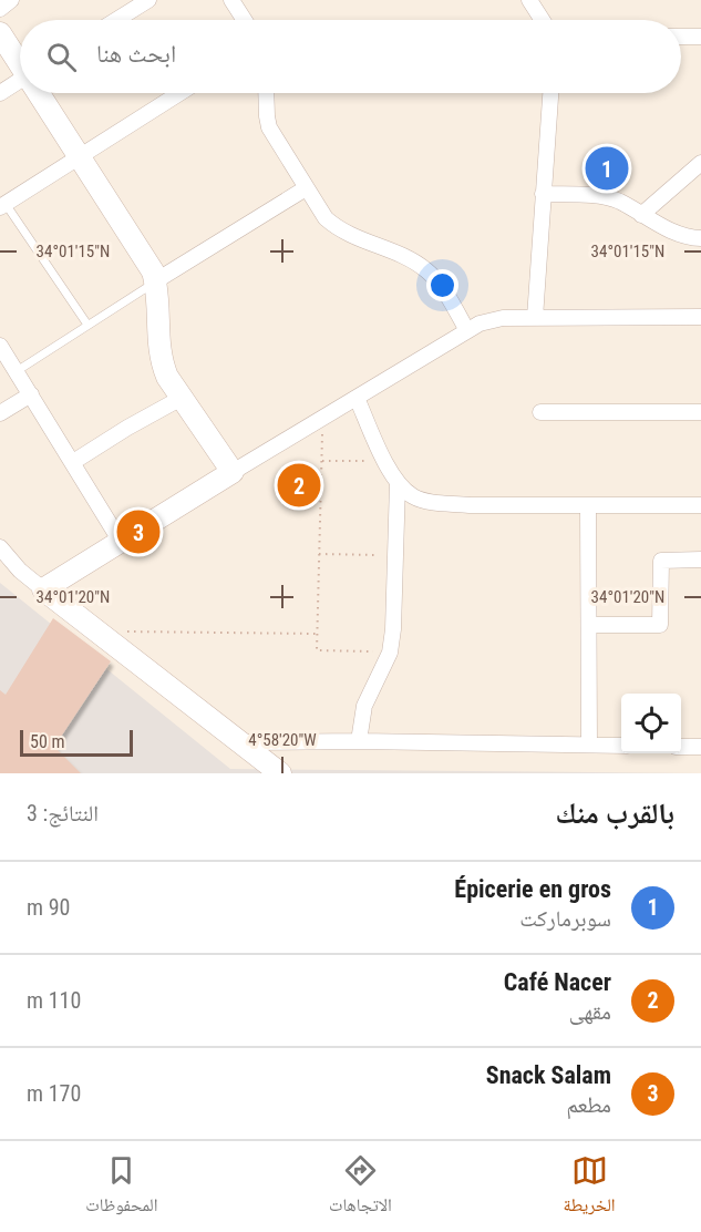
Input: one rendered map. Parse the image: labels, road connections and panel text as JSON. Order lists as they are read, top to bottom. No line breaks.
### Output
{"scale_bar":"50 m","page":{"search":"ابحث هنا","pins":["1","2","3"],"scale":"50 m","heading":["بالقرب منك","النتائج: 3"],"list":[{"mark":"1","name":"Épicerie en gros","note":"سوبرماركت","value":"90 m"},{"mark":"2","name":"Café Nacer","note":"مقهى","value":"110 m"},{"mark":"3","name":"Snack Salam","note":"مطعم","value":"170 m"}],"nav":["الخريطة","الاتجاهات","المحفوظات"]},"coordinates":["34°01'15\"N","34°01'20\"N","4°58'20\"W"]}
